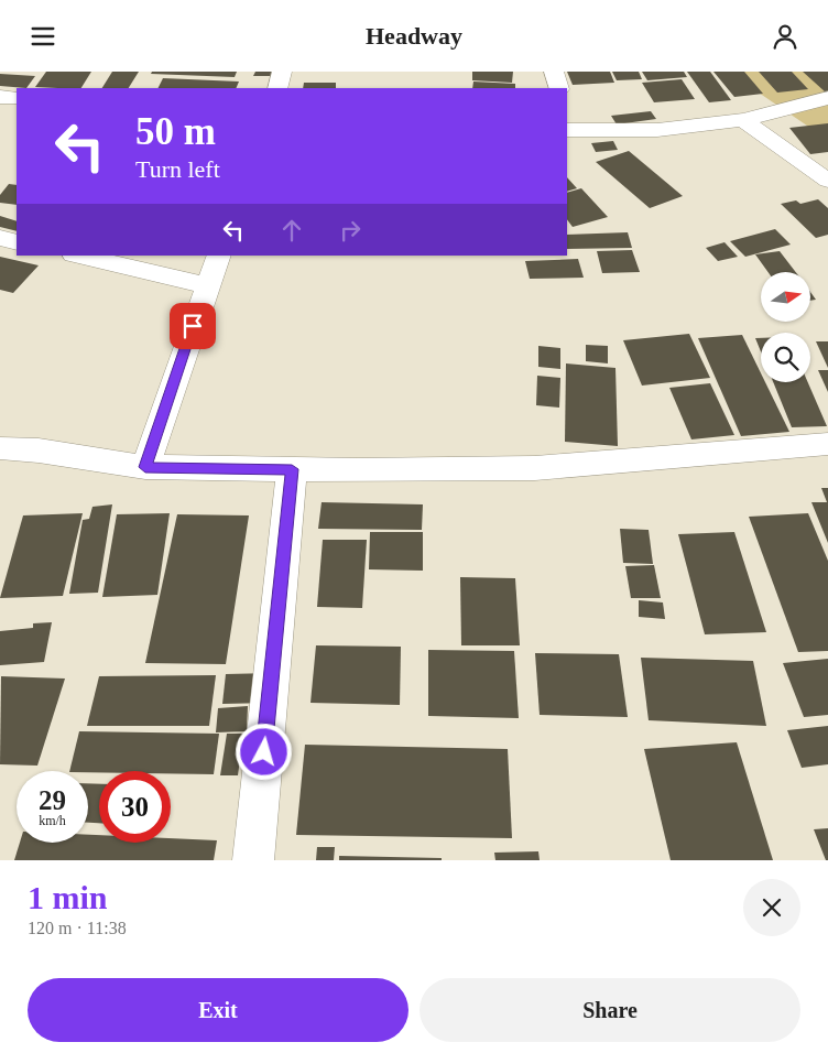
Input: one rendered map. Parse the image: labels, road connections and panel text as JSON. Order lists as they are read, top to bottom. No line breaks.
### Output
{"north":"right","page":{"header":"Headway","turn":["50 m","Turn left"],"speed":"29 km/h","limit":"30","heading":["1 min","120 m · 11:38"],"buttons":["Exit","Share"]}}
